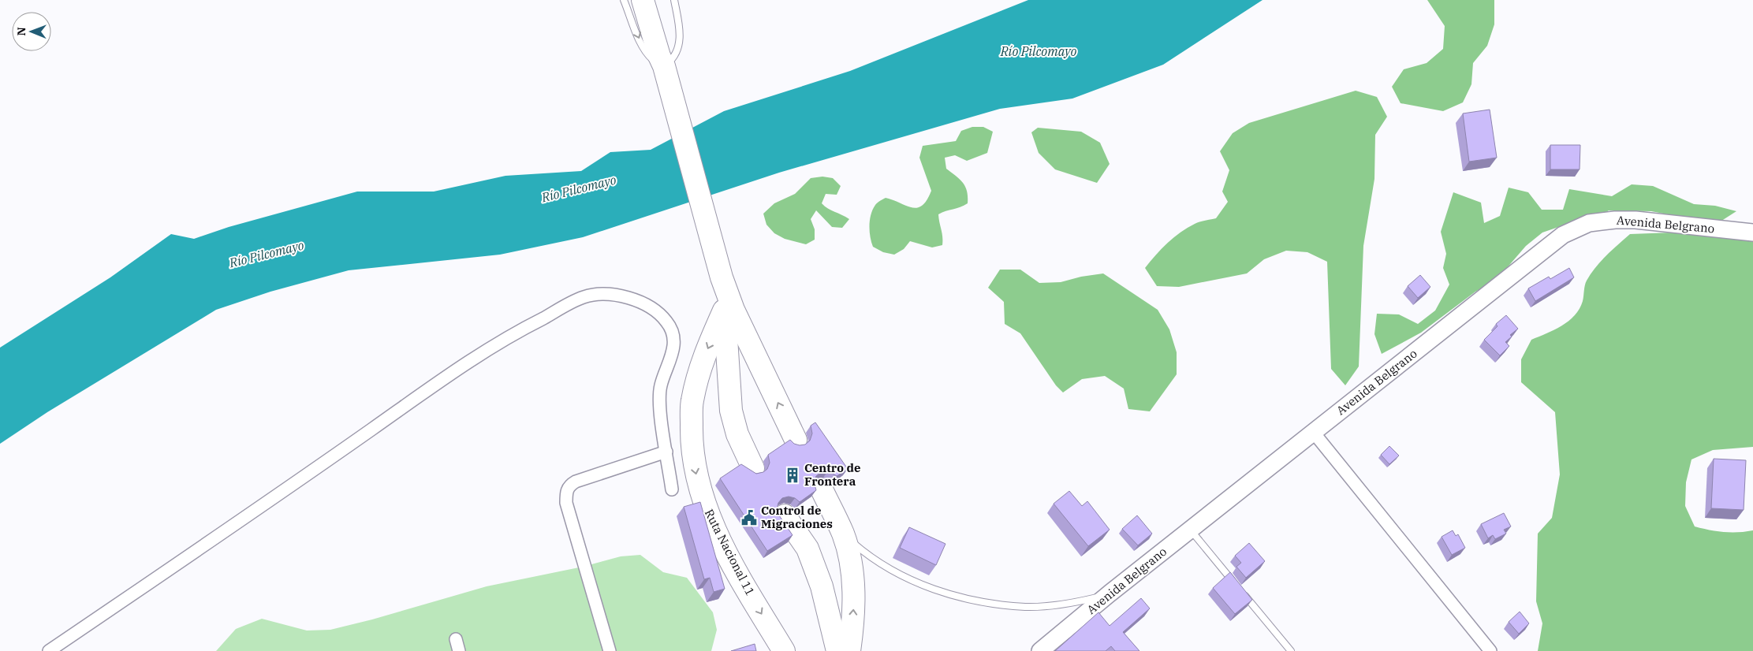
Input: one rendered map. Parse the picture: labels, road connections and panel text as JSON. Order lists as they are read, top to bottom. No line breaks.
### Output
{"streets":{"highway":["Ruta Nacional 11"],"street":["Avenida Belgrano"]},"water":["Río Pilcomayo"],"places":{"building":["Centro de Frontera"],"public building":["Control de Migraciones"]},"north":"left"}
